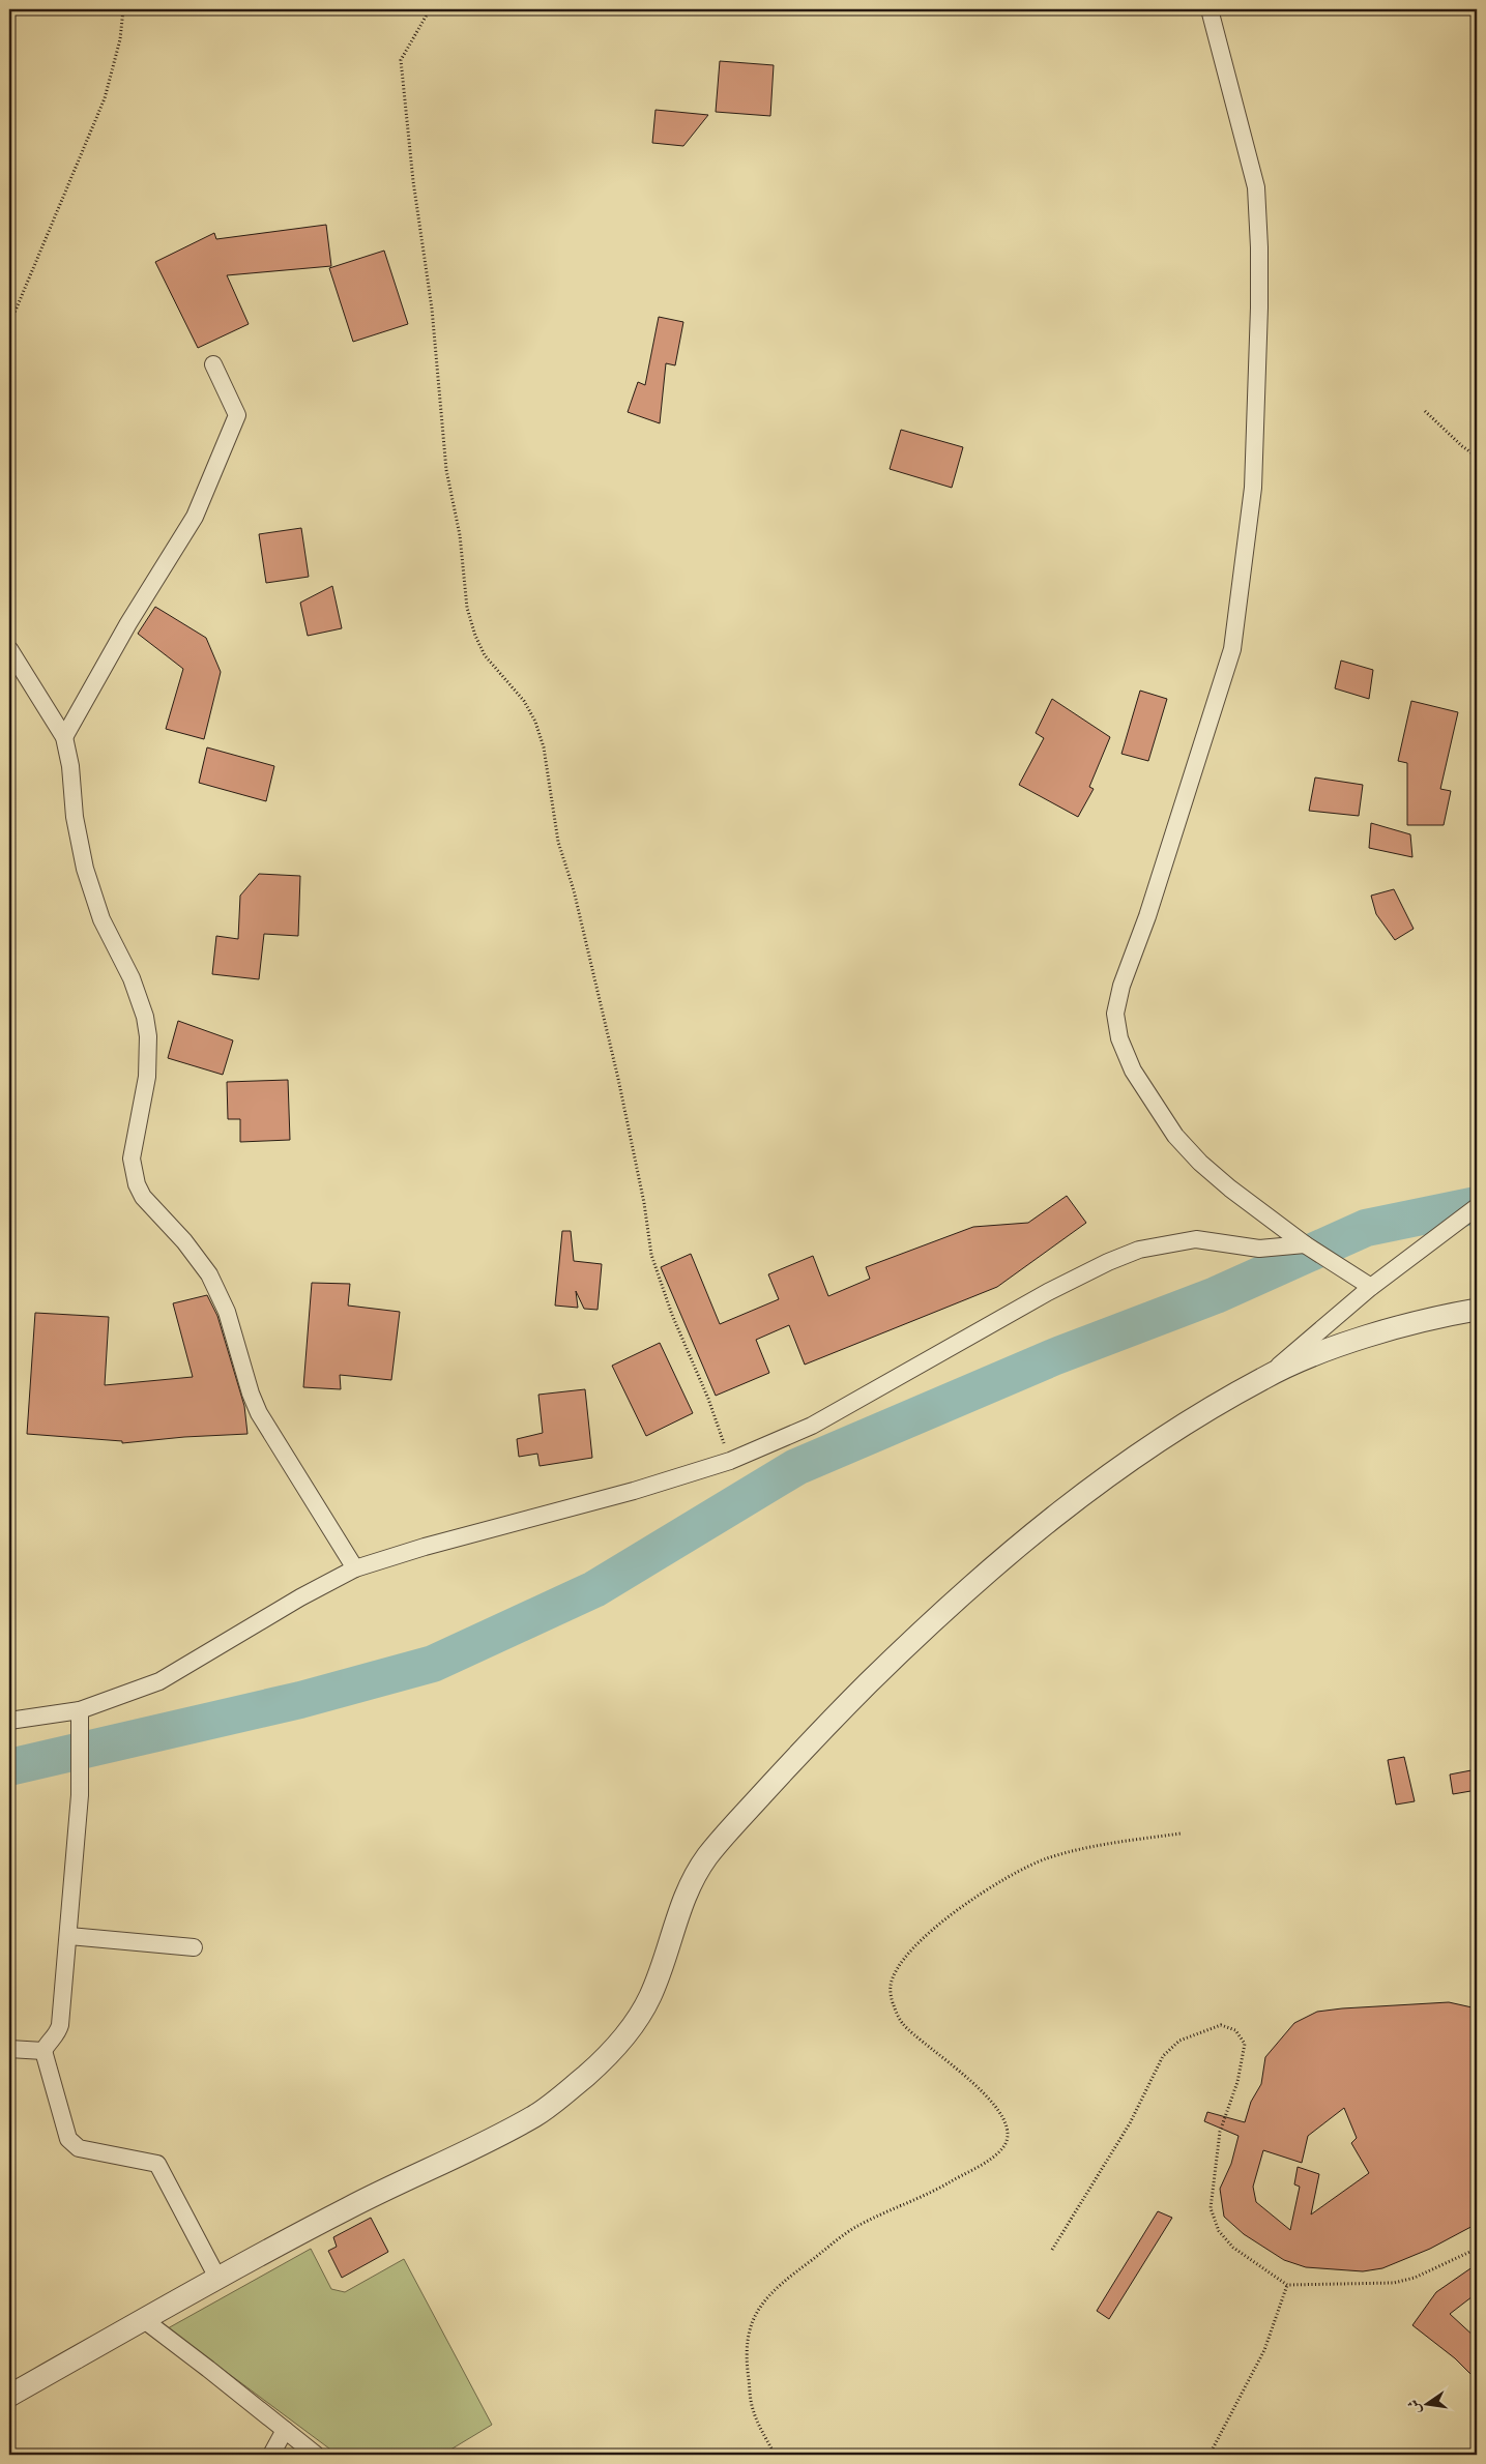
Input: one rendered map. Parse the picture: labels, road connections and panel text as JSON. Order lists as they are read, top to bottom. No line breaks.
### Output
{"north":"left"}
